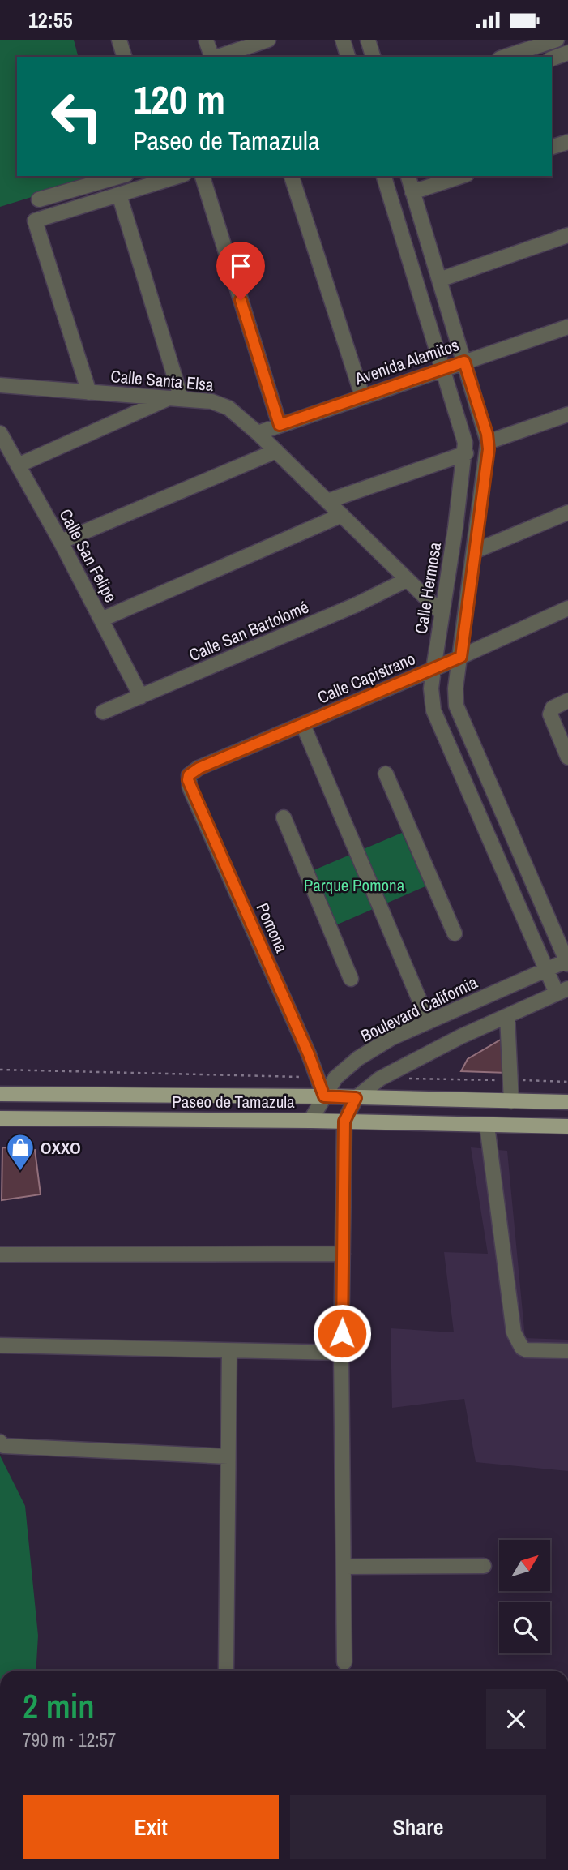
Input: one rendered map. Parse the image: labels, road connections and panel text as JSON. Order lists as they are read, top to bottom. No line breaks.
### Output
{"streets":{"main road":["Paseo de Tamazula"],"street":["Avenida Alamitos","Calle Santa Elsa","Calle San Felipe","Calle Hermosa","Calle San Bartolomé","Calle Capistrano","Pomona","Boulevard California"]},"crossings":[["Avenida Alamitos","Calle Santa Elsa"],["Avenida Alamitos","Calle Hermosa"],["Calle Santa Elsa","Calle Hermosa"],["Calle Santa Elsa","Calle San Bartolomé"],["Calle San Felipe","Calle San Bartolomé"],["Calle Hermosa","Calle Capistrano"],["Calle Hermosa","Boulevard California"],["Calle Capistrano","Pomona"],["Pomona","Boulevard California"],["Pomona","Paseo de Tamazula"],["Boulevard California","Paseo de Tamazula"]],"parks":["Parque Pomona"],"places":{"shop":["OXXO"]},"north":"top right","page":{"status":"12:55","turn":["120 m","Paseo de Tamazula"],"heading":["2 min","790 m · 12:57"],"buttons":["Exit","Share"]}}
